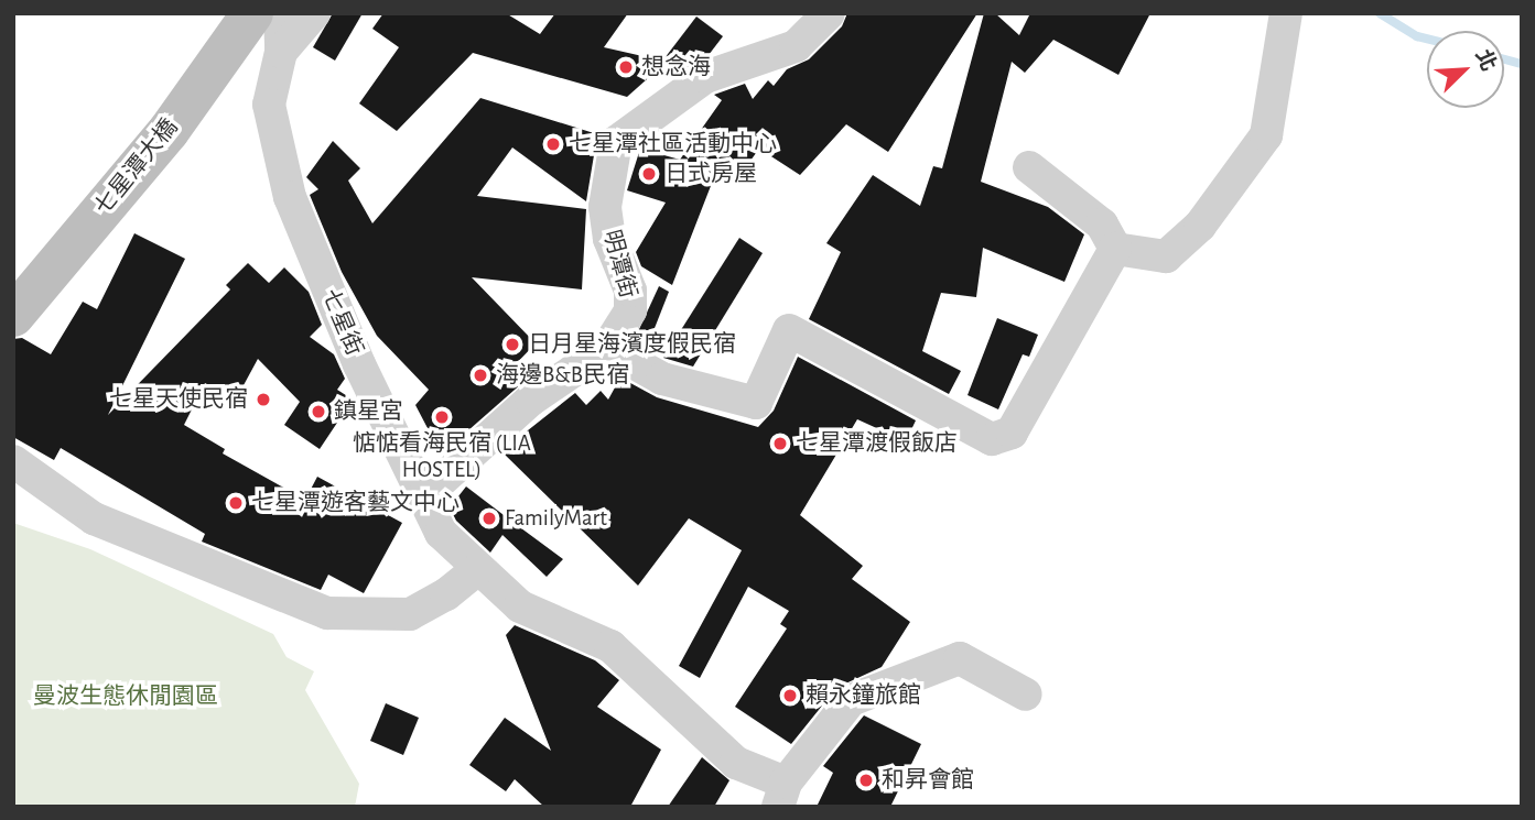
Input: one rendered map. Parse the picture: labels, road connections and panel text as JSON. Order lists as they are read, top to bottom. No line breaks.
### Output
{"streets":{"main road":["七星潭大橋"],"street":["明潭街","七星街"]},"crossings":[["明潭街","七星街"]],"parks":["曼波生態休閒園區"],"places":["想念海","七星潭社區活動中心","日式房屋","日月星海濱度假民宿","海邊B&B民宿","七星天使民宿","鎮星宮","惦惦看海民宿 (LIA HOSTEL)","七星潭渡假飯店","七星潭遊客藝文中心","FamilyMart","賴永鐘旅館","和昇會館"],"north":"top right"}
